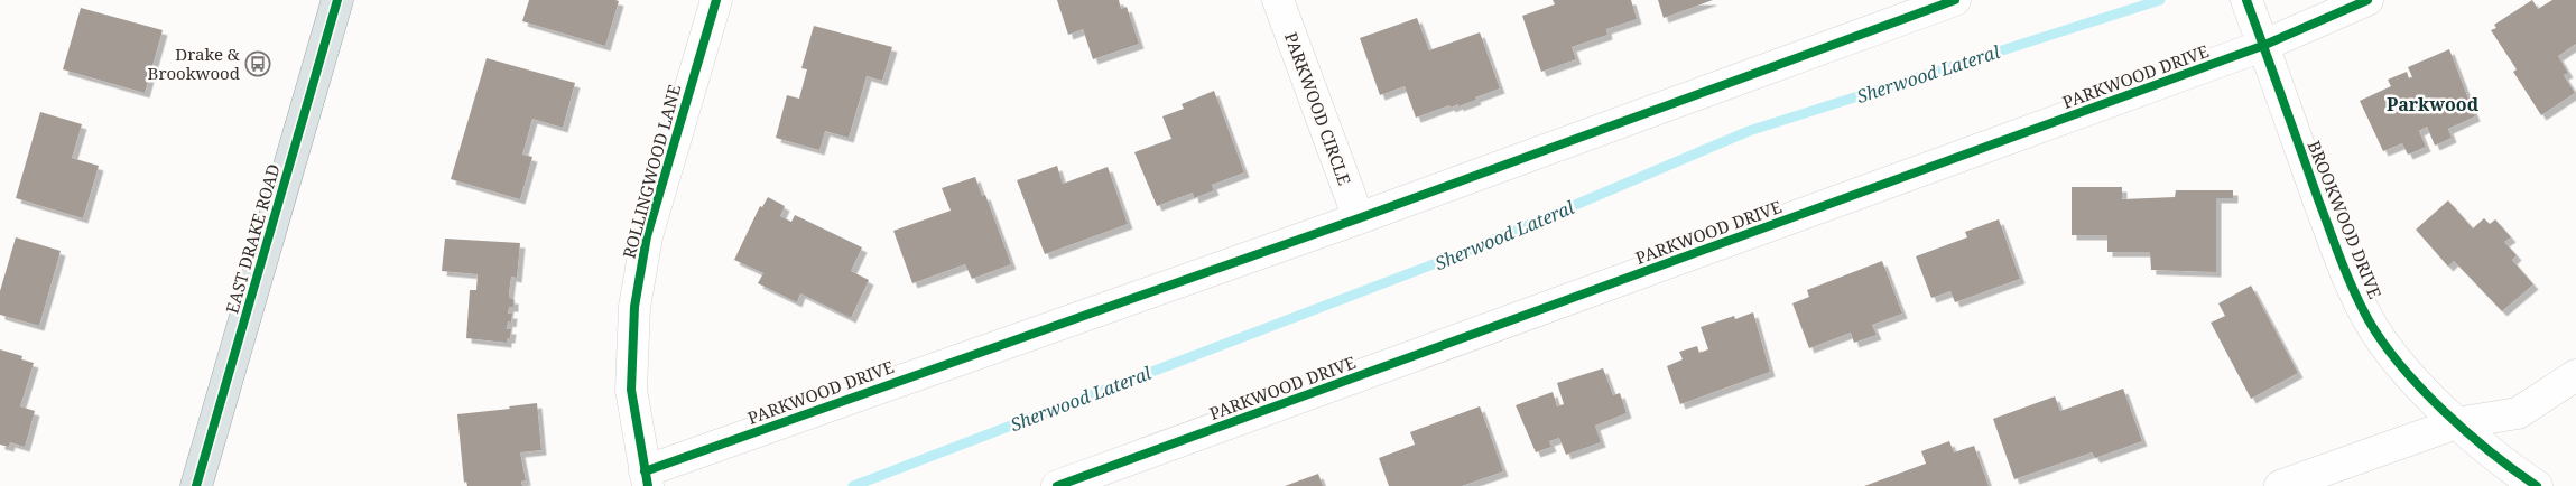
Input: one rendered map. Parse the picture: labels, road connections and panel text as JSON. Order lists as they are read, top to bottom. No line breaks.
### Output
{"streets":{"main road":["EAST DRAKE ROAD"],"street":["PARKWOOD DRIVE","PARKWOOD CIRCLE","ROLLINGWOOD LANE","BROOKWOOD DRIVE"]},"crossings":[["PARKWOOD DRIVE","PARKWOOD CIRCLE"],["PARKWOOD DRIVE","ROLLINGWOOD LANE"],["PARKWOOD DRIVE","BROOKWOOD DRIVE"]],"districts":["Parkwood"],"water":["Sherwood Lateral"],"places":{"bus stop":["Drake & Brookwood"]}}
